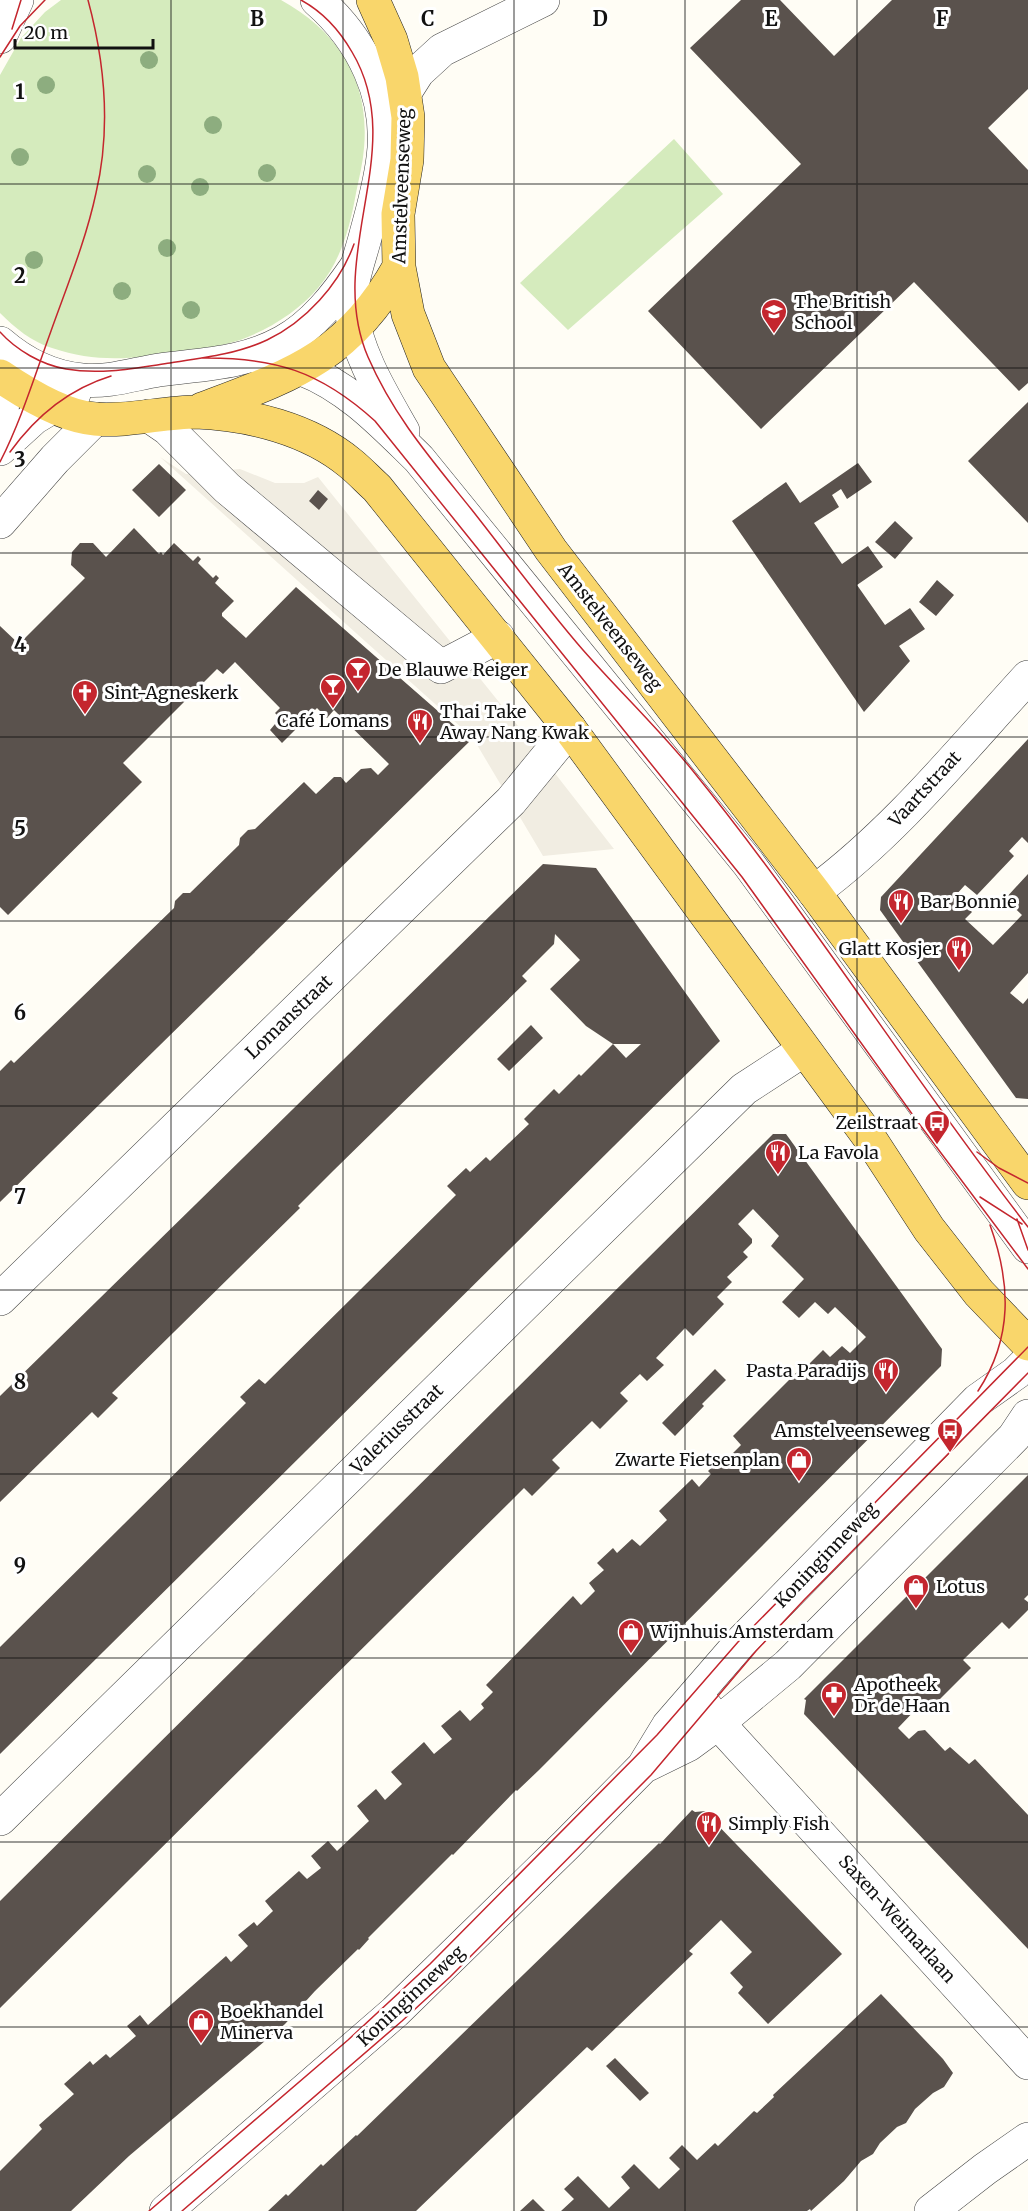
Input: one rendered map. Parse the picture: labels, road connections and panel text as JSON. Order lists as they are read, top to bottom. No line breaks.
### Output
{"streets":{"main road":["Amstelveenseweg"],"street":["Vaartstraat","Lomanstraat","Valeriusstraat","Koninginneweg","Saxen-Weimarlaan"]},"crossings":[["Amstelveenseweg","Vaartstraat"],["Koninginneweg","Saxen-Weimarlaan"]],"places":{"school or university":["The British School"],"bar":["De Blauwe Reiger","Café Lomans"],"church":["Sint-Agneskerk"],"restaurant":["Thai Take Away Nang Kwak","Bar Bonnie","Glatt Kosjer","La Favola","Pasta Paradijs","Simply Fish"],"bus stop":["Zeilstraat","Amstelveenseweg"],"shop":["Zwarte Fietsenplan","Lotus","Wijnhuis.Amsterdam","Boekhandel Minerva"],"pharmacy":["Apotheek Dr de Haan"]},"scale_bar":"20 m","grid":{"columns":["B","C","D","E","F"],"rows":["1","2","3","4","5","6","7","8","9"]}}
